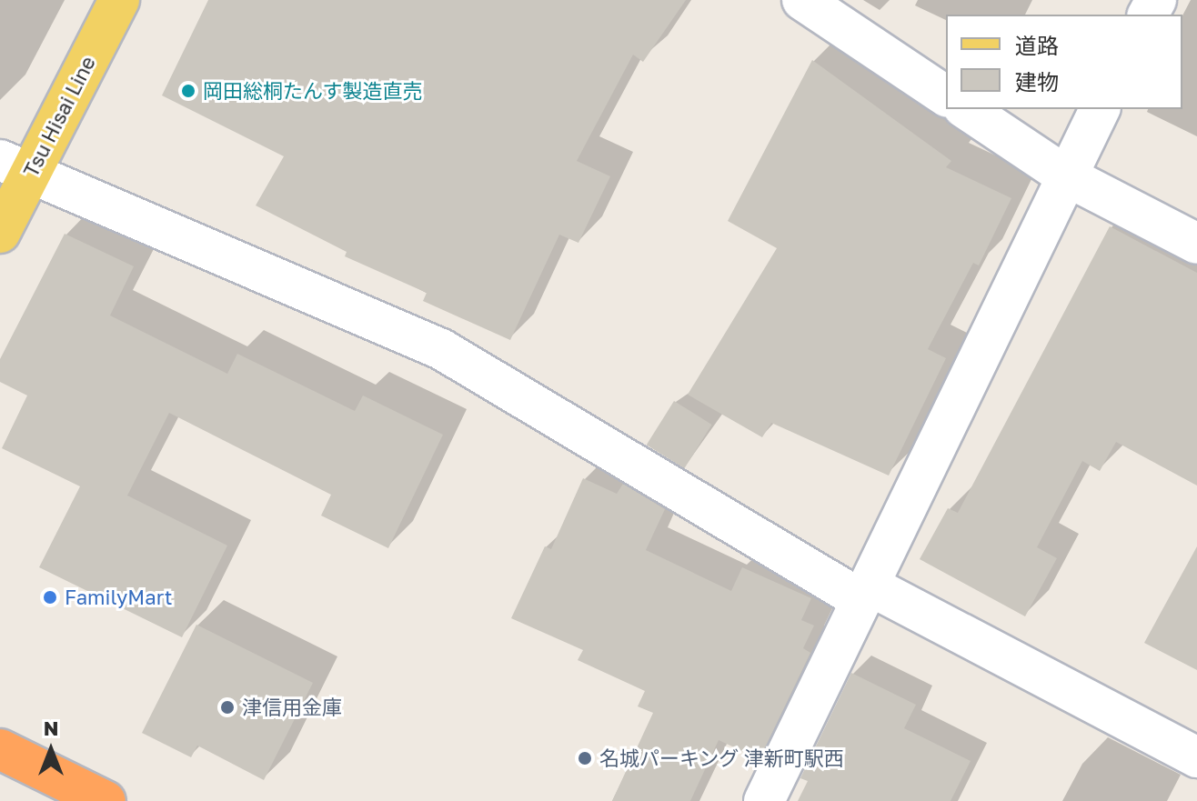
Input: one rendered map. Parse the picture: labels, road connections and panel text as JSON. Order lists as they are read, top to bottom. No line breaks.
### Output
{"streets":{"main road":["Tsu Hisai Line"]},"places":["岡田総桐たんす製造直売","FamilyMart","津信用金庫","名城パーキング 津新町駅西"],"legend":["道路","建物"],"north":"top"}
